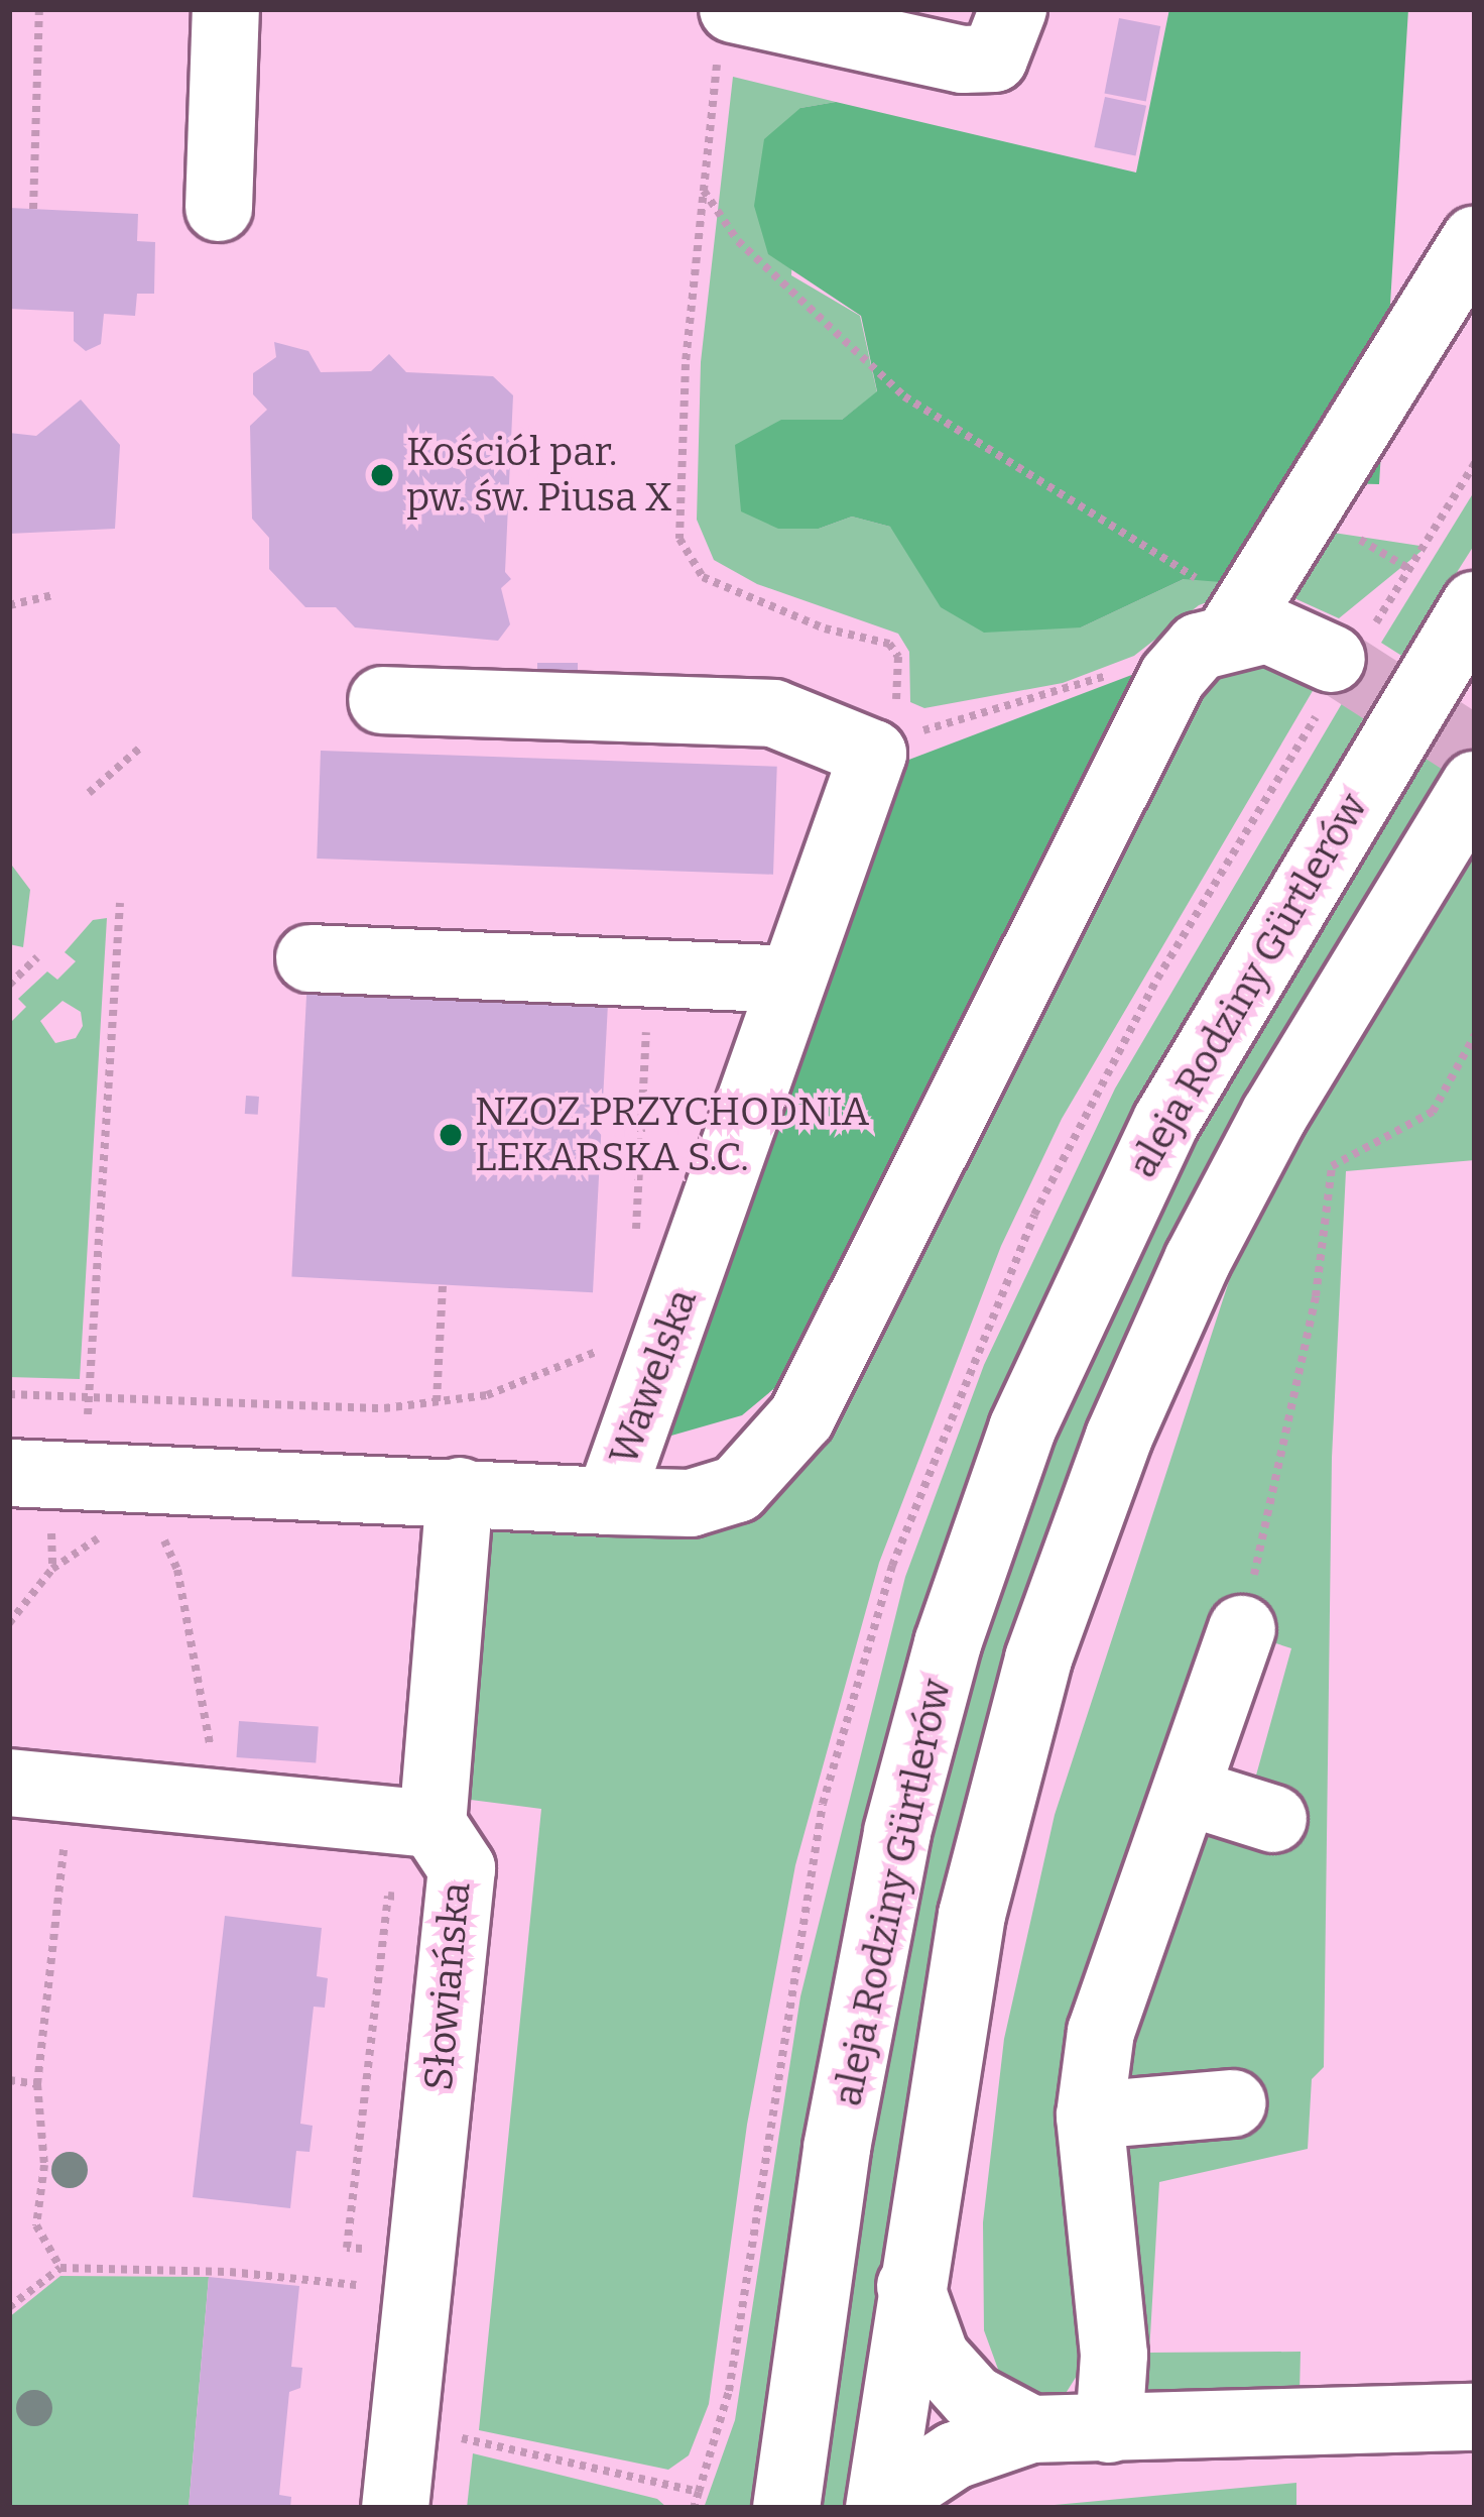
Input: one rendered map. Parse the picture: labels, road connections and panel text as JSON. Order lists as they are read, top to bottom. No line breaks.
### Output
{"streets":{"street":["aleja Rodziny Gürtlerów","Wawelska","Słowiańska"]},"places":["Kościół par. pw. św. Piusa X","NZOZ PRZYCHODNIA LEKARSKA S.C."]}
